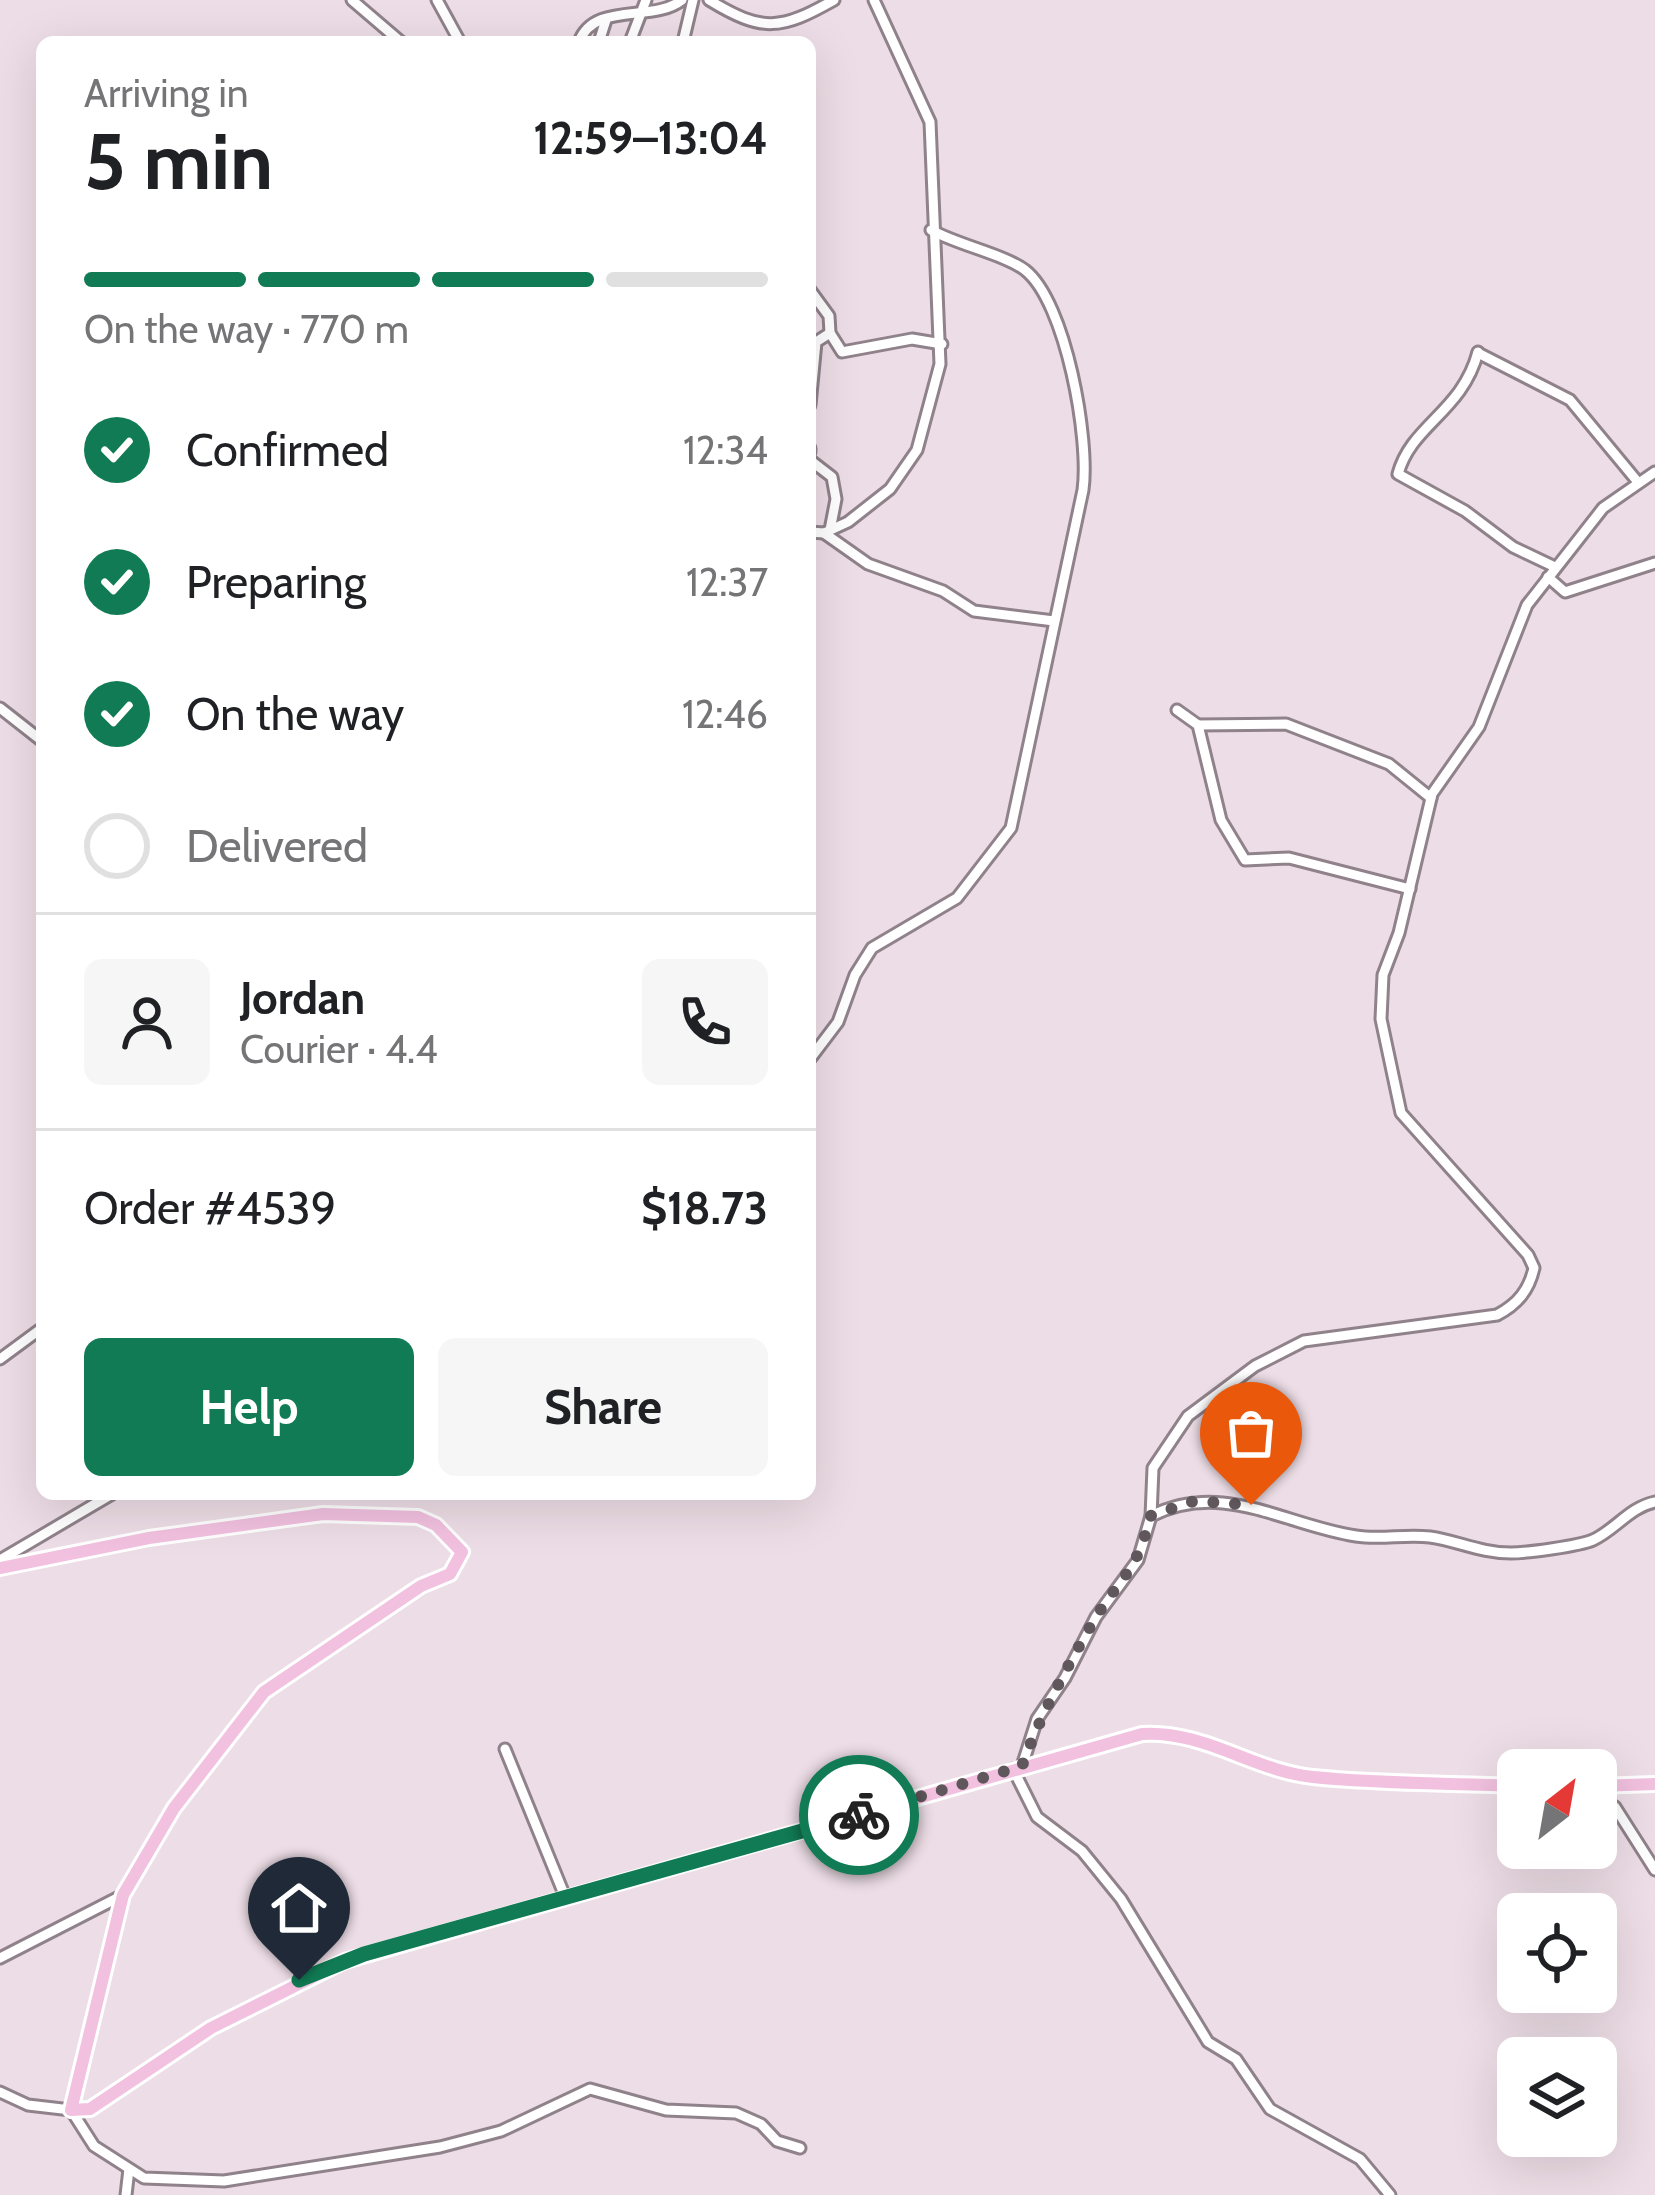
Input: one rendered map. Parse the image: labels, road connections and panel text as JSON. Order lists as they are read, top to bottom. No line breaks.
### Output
{"north":"top right","page":{"heading":["5 min","Arriving in","12:59–13:04"],"panel":["Jordan","Courier · 4.4","Order #4539","$18.73"],"bar":"On the way · 770 m","list":[["Confirmed","12:34"],["Preparing","12:37"],["On the way","12:46"],"Delivered"],"buttons":["Help","Share"]}}
